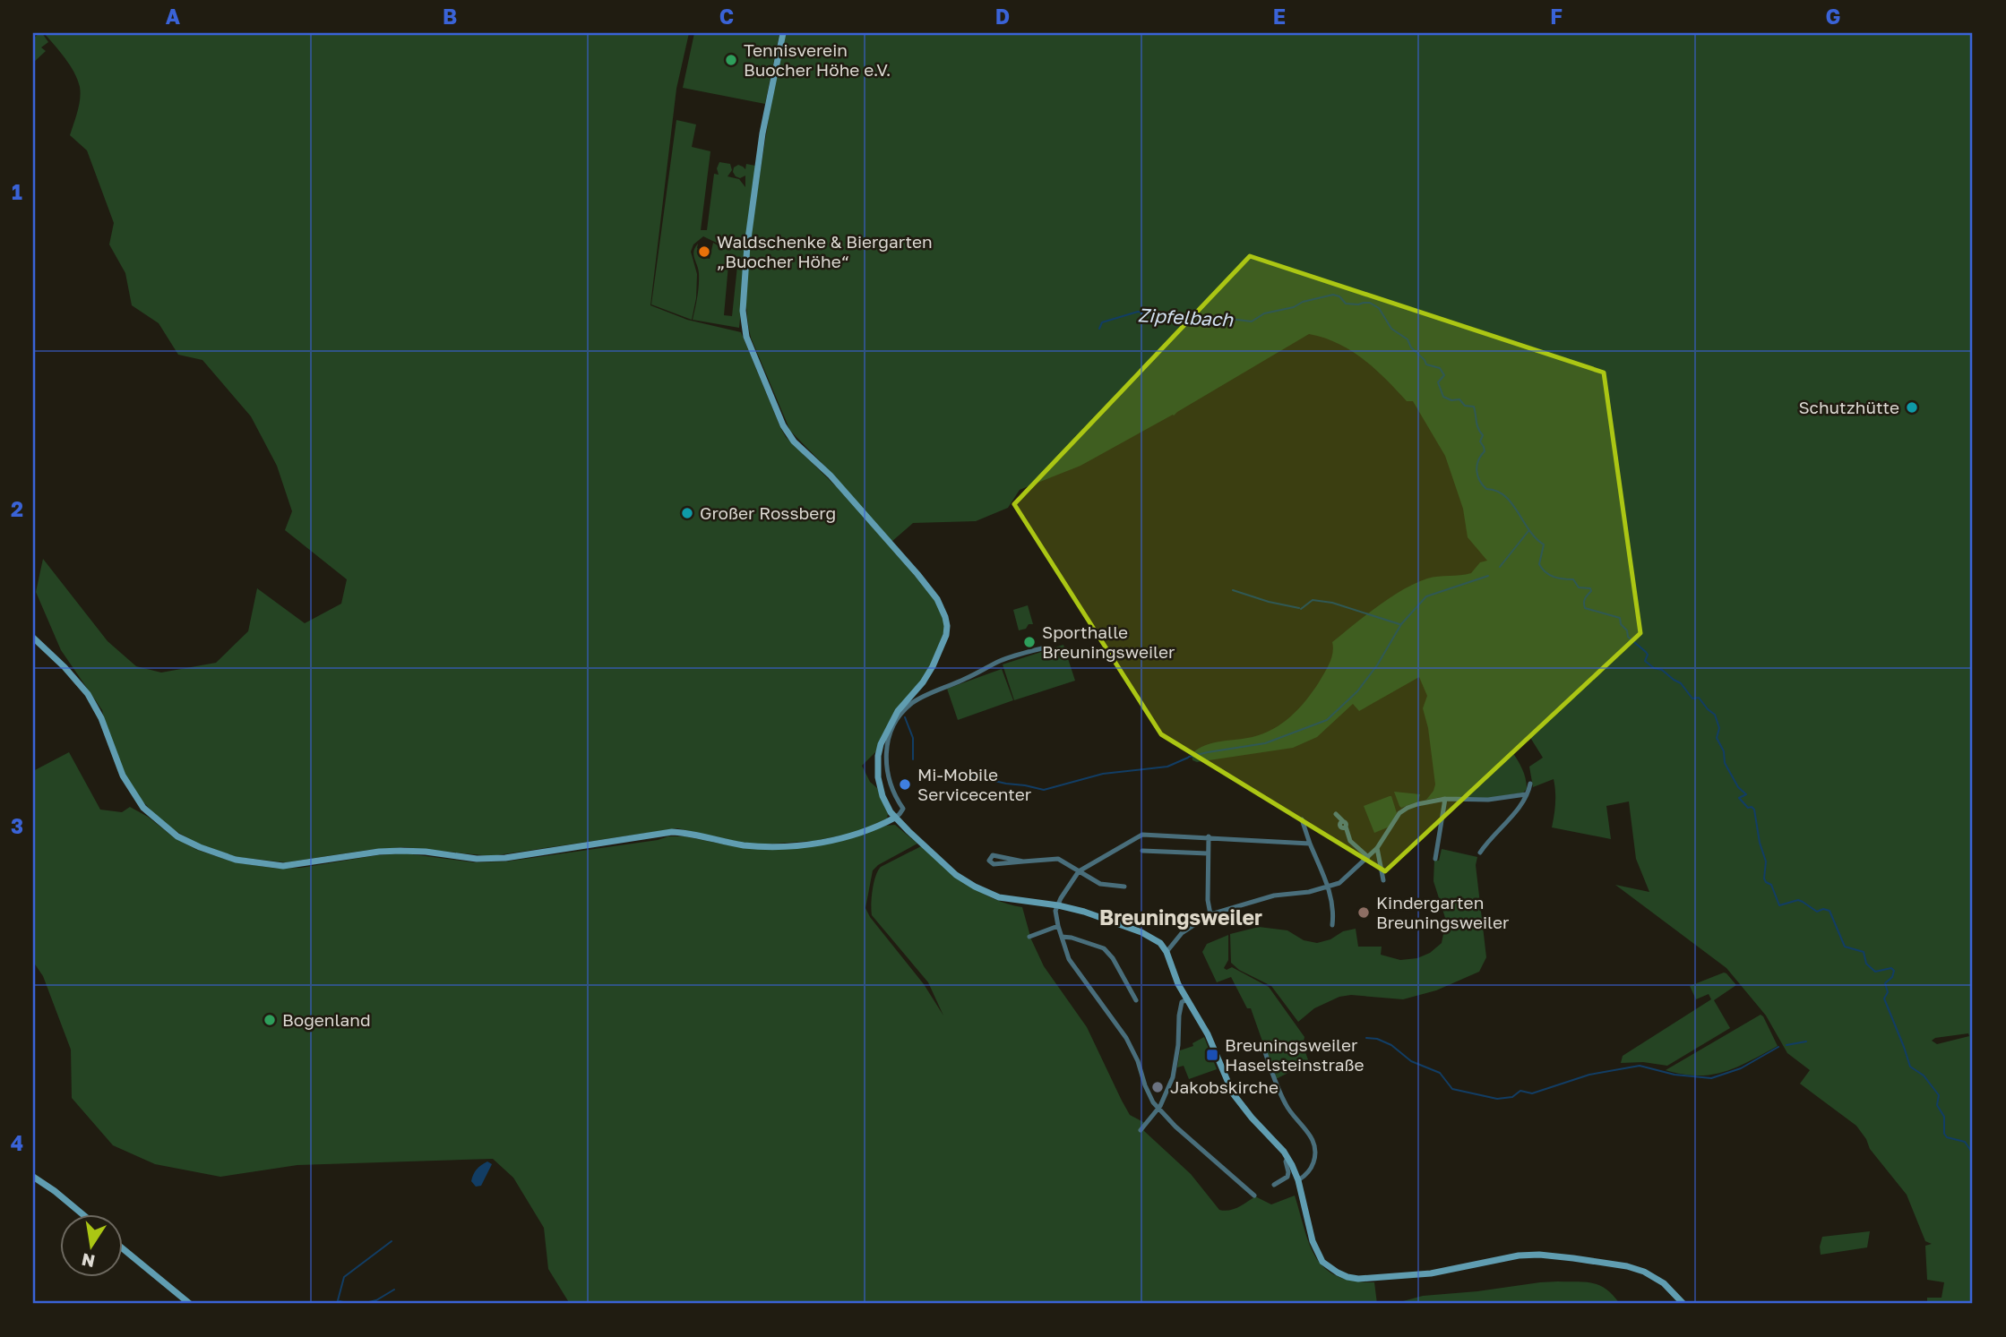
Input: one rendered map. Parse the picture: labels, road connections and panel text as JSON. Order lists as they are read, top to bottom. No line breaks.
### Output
{"districts":["Breuningsweiler"],"water":["Zipfelbach"],"places":{"other":["Tennisverein Buocher Höhe e.V.","Waldschenke & Biergarten „Buocher Höhe“","Schutzhütte","Großer Rossberg","Sporthalle Breuningsweiler","Mi-Mobile Servicecenter","Kindergarten Breuningsweiler","Bogenland","Jakobskirche"],"transit":["Breuningsweiler Haselsteinstraße"]},"north":"bottom","grid":{"columns":["A","B","C","D","E","F","G"],"rows":["1","2","3","4"]}}
